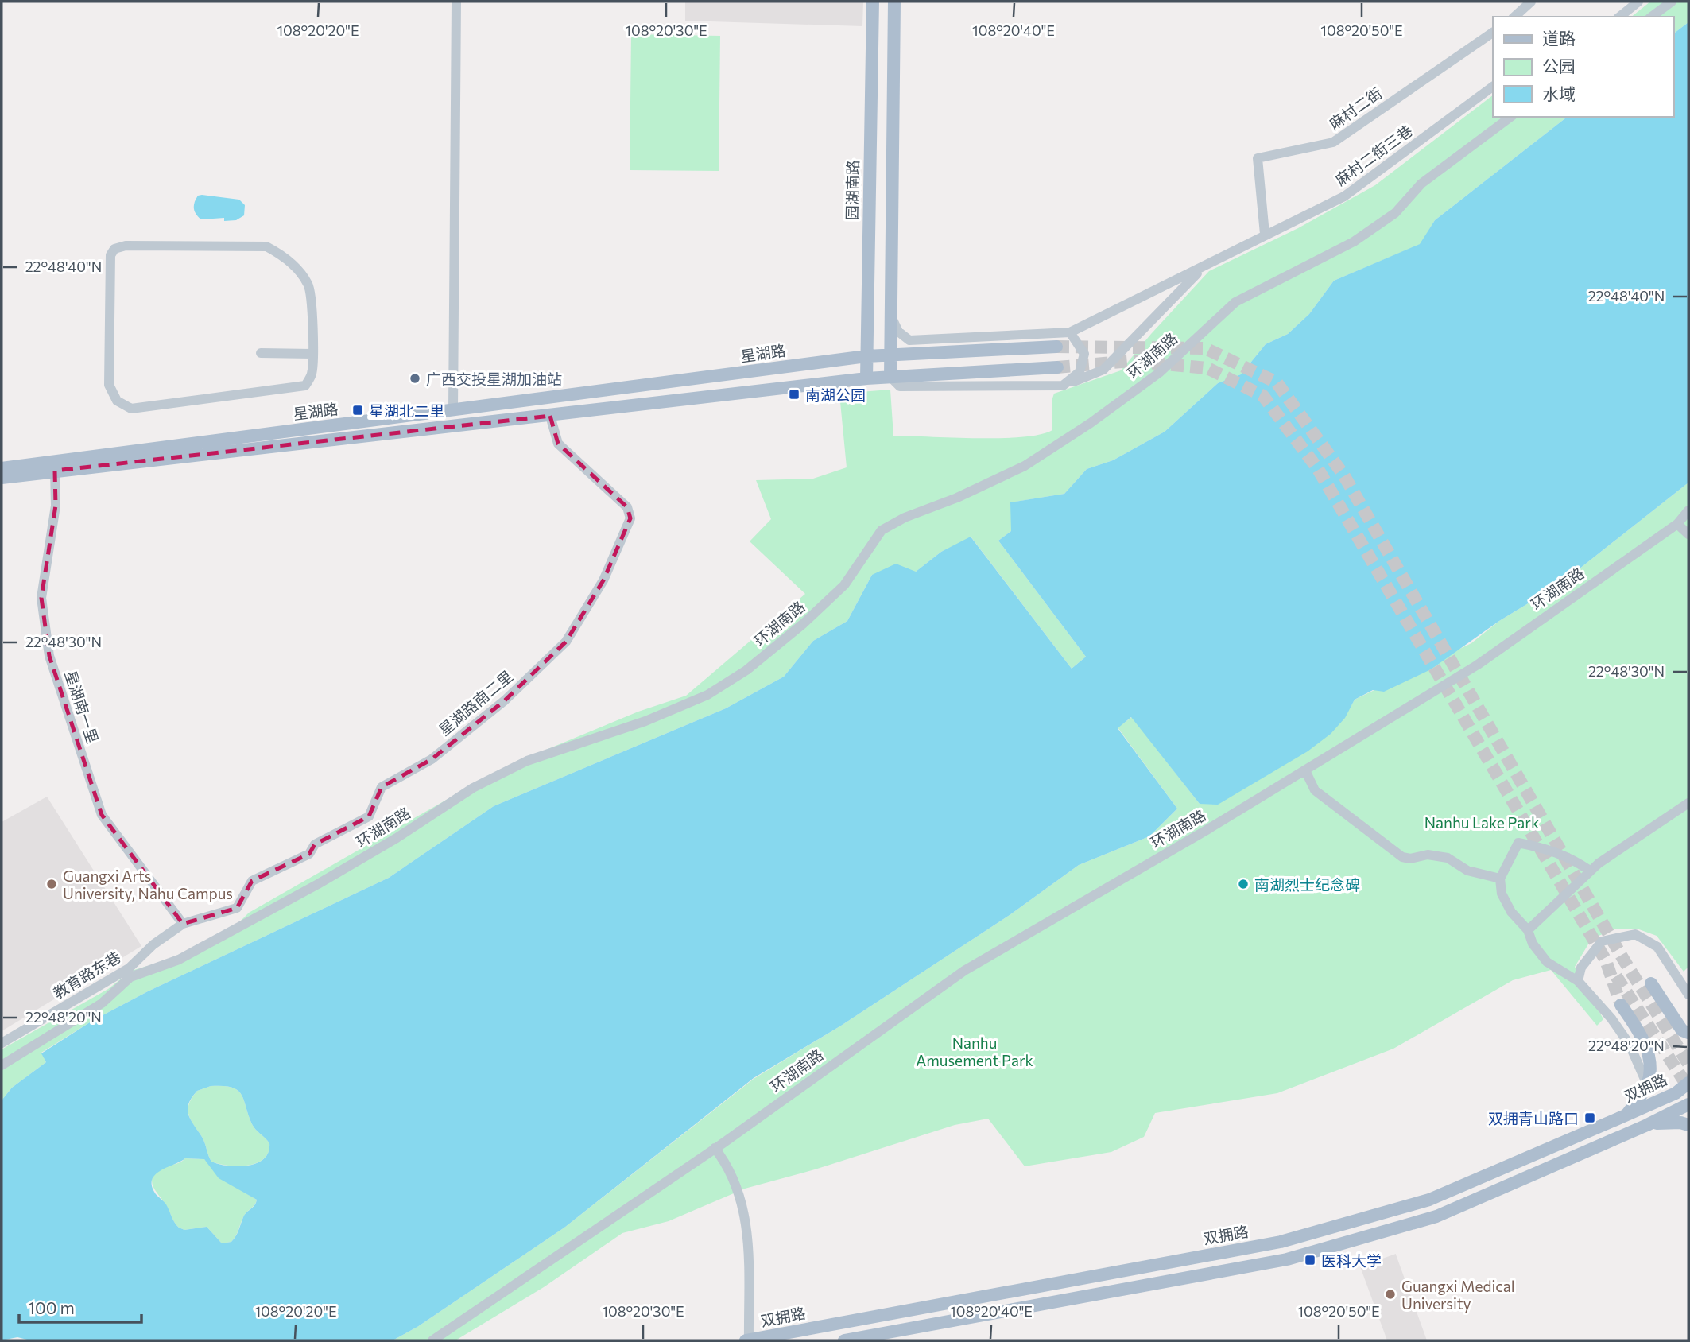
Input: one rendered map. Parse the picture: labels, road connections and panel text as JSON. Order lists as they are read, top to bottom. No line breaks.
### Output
{"streets":{"main road":["园湖南路","星湖路","双拥路"],"street":["麻村二街","麻村二街三巷","环湖南路","星湖路南二里","星湖南一里","教育路东巷"]},"crossings":[["麻村二街","麻村二街三巷"],["园湖南路","星湖路"],["星湖路","星湖路南二里"],["星湖路","星湖南一里"],["星湖路南二里","星湖南一里"],["星湖路南二里","教育路东巷"],["星湖南一里","教育路东巷"]],"parks":["Nanhu Lake Park","Nanhu Amusement Park"],"places":{"other":["广西交投星湖加油站","Guangxi Arts University, Nahu Campus","南湖烈士纪念碑","Guangxi Medical University"],"transit":["南湖公园","星湖北二里","双拥青山路口","医科大学"]},"legend":["道路","公园","水域"],"scale_bar":"100 m","coordinates":["108°20'20\"E","108°20'30\"E","108°20'40\"E","108°20'50\"E","22°48'40\"N","22°48'30\"N","22°48'20\"N"]}
